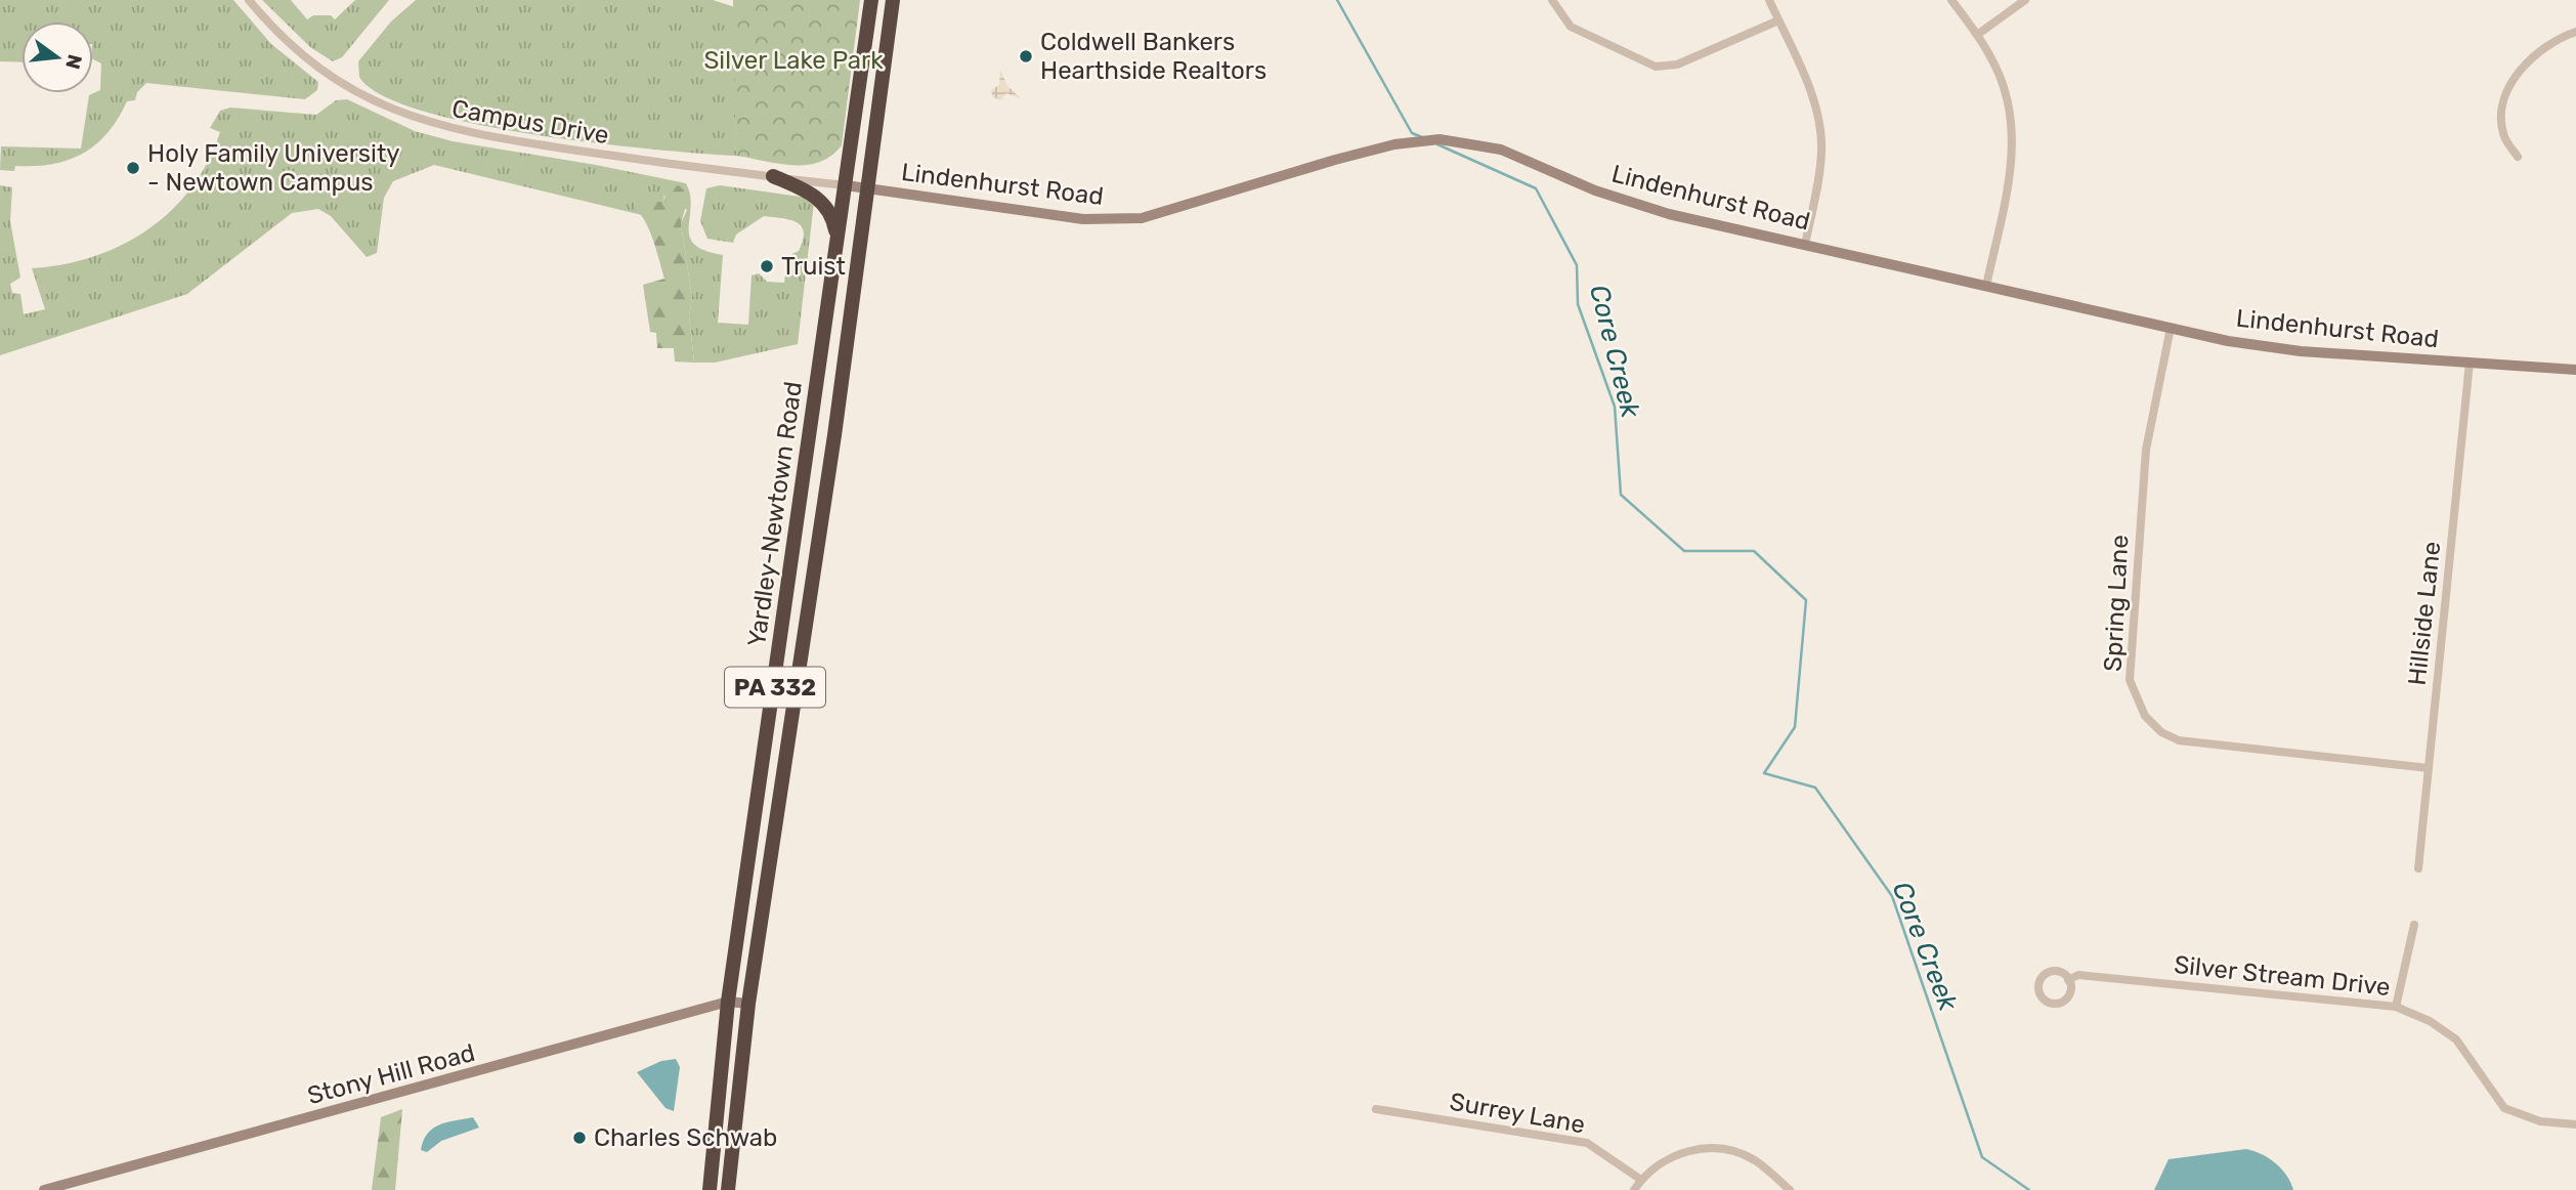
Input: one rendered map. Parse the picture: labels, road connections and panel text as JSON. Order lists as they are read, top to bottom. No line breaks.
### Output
{"streets":{"highway":["Yardley-Newtown Road","PA 332"],"street":["Campus Drive","Lindenhurst Road","Spring Lane","Hillside Lane","Silver Stream Drive","Stony Hill Road","Surrey Lane"]},"crossings":[["Campus Drive","Lindenhurst Road"],["Campus Drive","Yardley-Newtown Road"],["Campus Drive","PA 332"],["Lindenhurst Road","Yardley-Newtown Road"],["Lindenhurst Road","Spring Lane"],["Lindenhurst Road","Hillside Lane"],["Lindenhurst Road","PA 332"],["Yardley-Newtown Road","PA 332"],["Yardley-Newtown Road","Stony Hill Road"],["Spring Lane","Hillside Lane"]],"water":["Core Creek"],"parks":["Silver Lake Park"],"places":["Coldwell Bankers Hearthside Realtors","Holy Family University - Newtown Campus","Truist","Charles Schwab"],"north":"right"}
